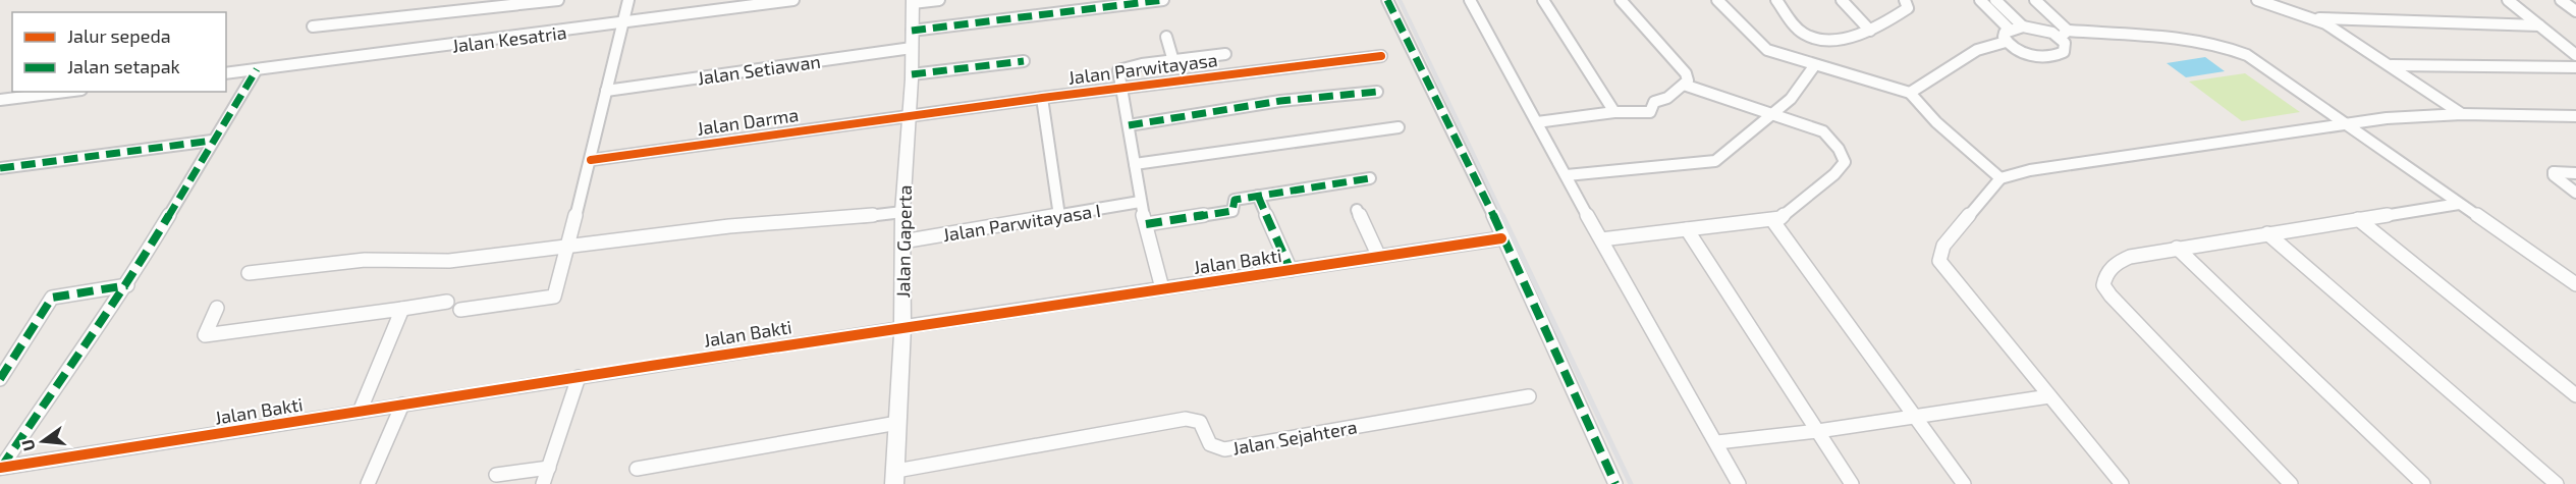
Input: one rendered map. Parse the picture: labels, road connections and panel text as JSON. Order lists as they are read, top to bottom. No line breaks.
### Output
{"streets":{"street":["Jalan Kesatria","Jalan Parwitayasa","Jalan Setiawan","Jalan Darma","Jalan Parwitayasa I","Jalan Gaperta","Jalan Bakti","Jalan Sejahtera"]},"crossings":[["Jalan Parwitayasa","Jalan Darma"],["Jalan Parwitayasa","Jalan Gaperta"],["Jalan Setiawan","Jalan Gaperta"],["Jalan Darma","Jalan Gaperta"],["Jalan Parwitayasa I","Jalan Gaperta"],["Jalan Gaperta","Jalan Bakti"],["Jalan Gaperta","Jalan Sejahtera"]],"legend":["Jalur sepeda","Jalan setapak"],"north":"left"}
